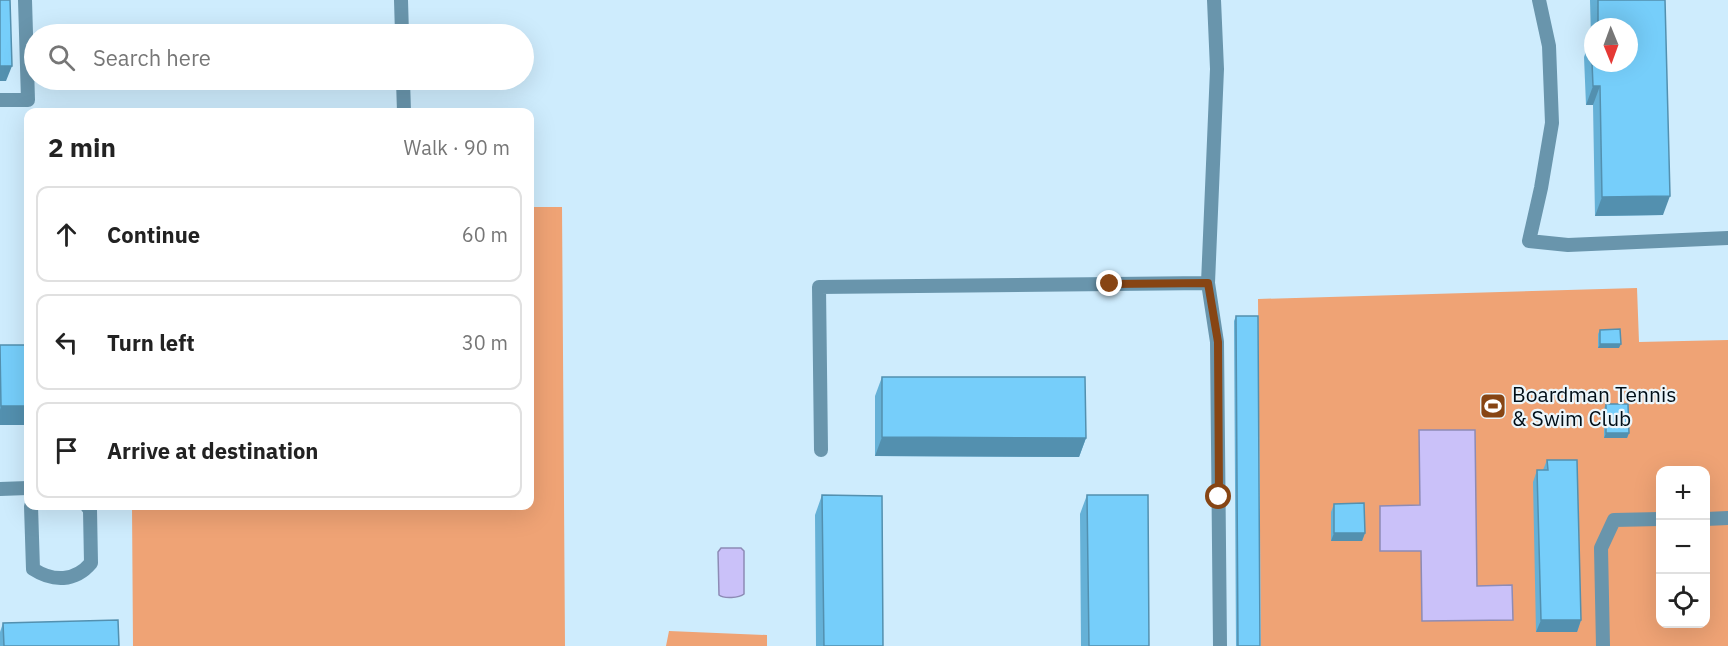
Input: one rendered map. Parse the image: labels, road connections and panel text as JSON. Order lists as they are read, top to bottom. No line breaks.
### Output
{"places":{"sports":["Boardman Tennis & Swim Club"]},"north":"bottom","page":{"search":"Search here","heading":["2 min","Walk · 90 m"],"list":[["Continue","60 m"],["Turn left","30 m"],"Arrive at destination"],"map_buttons":["+","−"]}}
